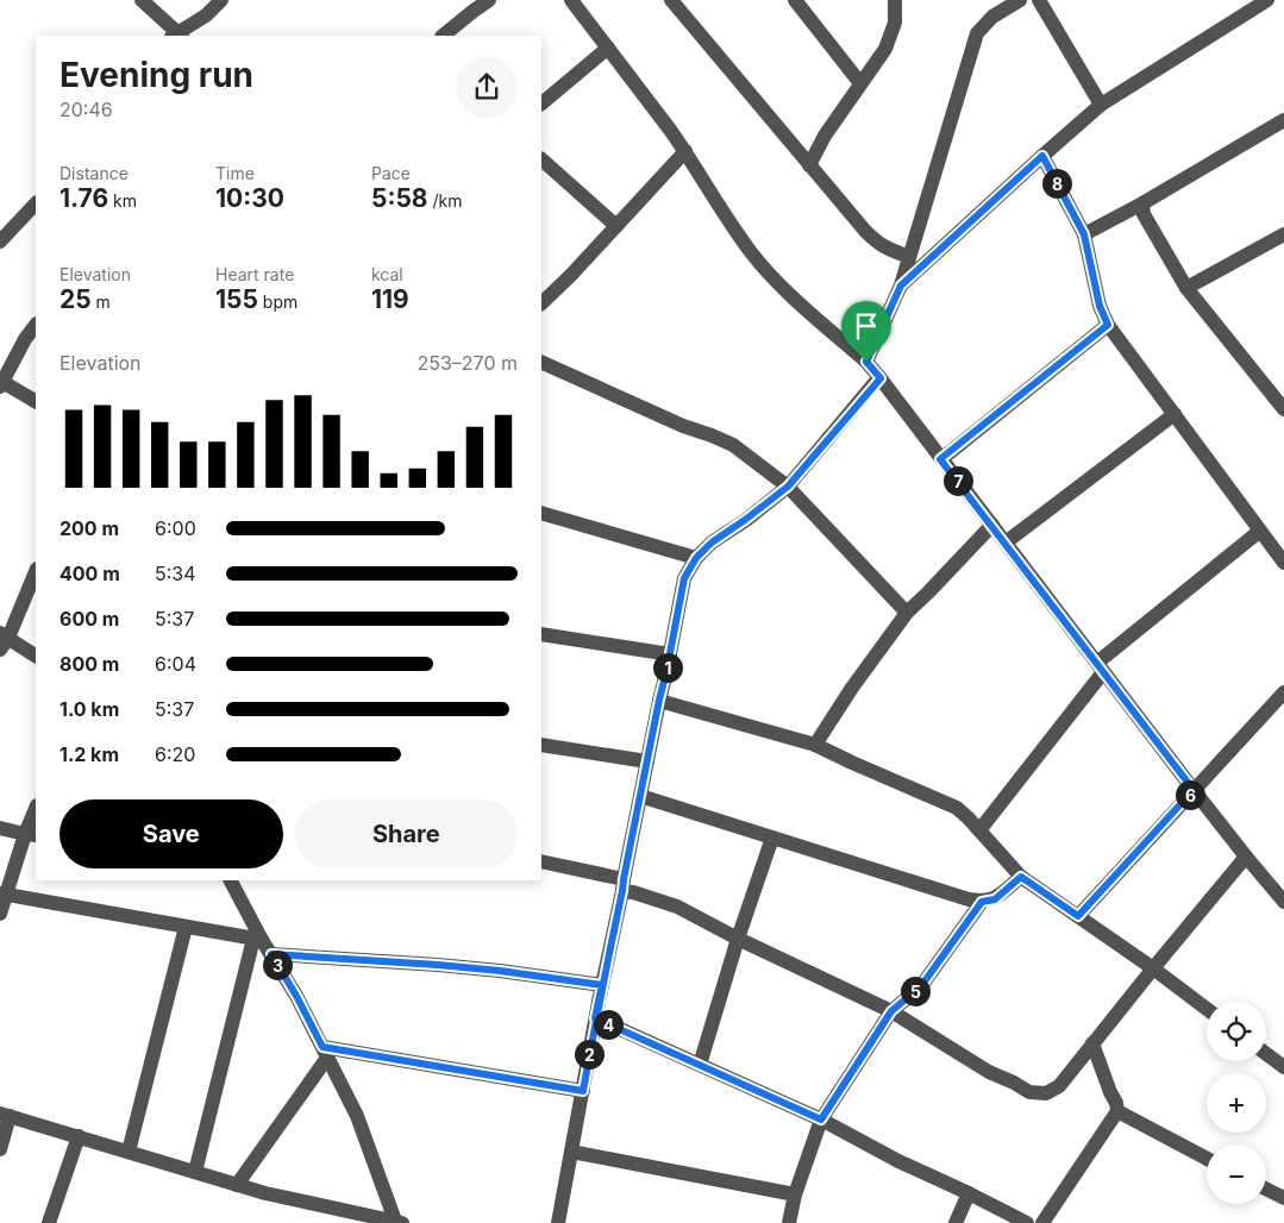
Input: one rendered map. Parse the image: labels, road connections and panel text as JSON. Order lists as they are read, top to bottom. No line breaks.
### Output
{"page":{"heading":["Evening run","20:46"],"stats":[["Distance","1.76 km"],["Time","10:30"],["Pace","5:58 /km"],["Elevation","25 m"],["Heart rate","155 bpm"],["kcal","119"]],"pins":["8","7","1","6","3","5","4","2"],"chart":["Elevation","253–270 m"],"list":[{"name":"200 m","note":"6:00"},{"name":"400 m","note":"5:34"},{"name":"600 m","note":"5:37"},{"name":"800 m","note":"6:04"},{"name":"1.0 km","note":"5:37"},{"name":"1.2 km","note":"6:20"}],"buttons":["Save","Share"],"map_buttons":["+","−"]}}
